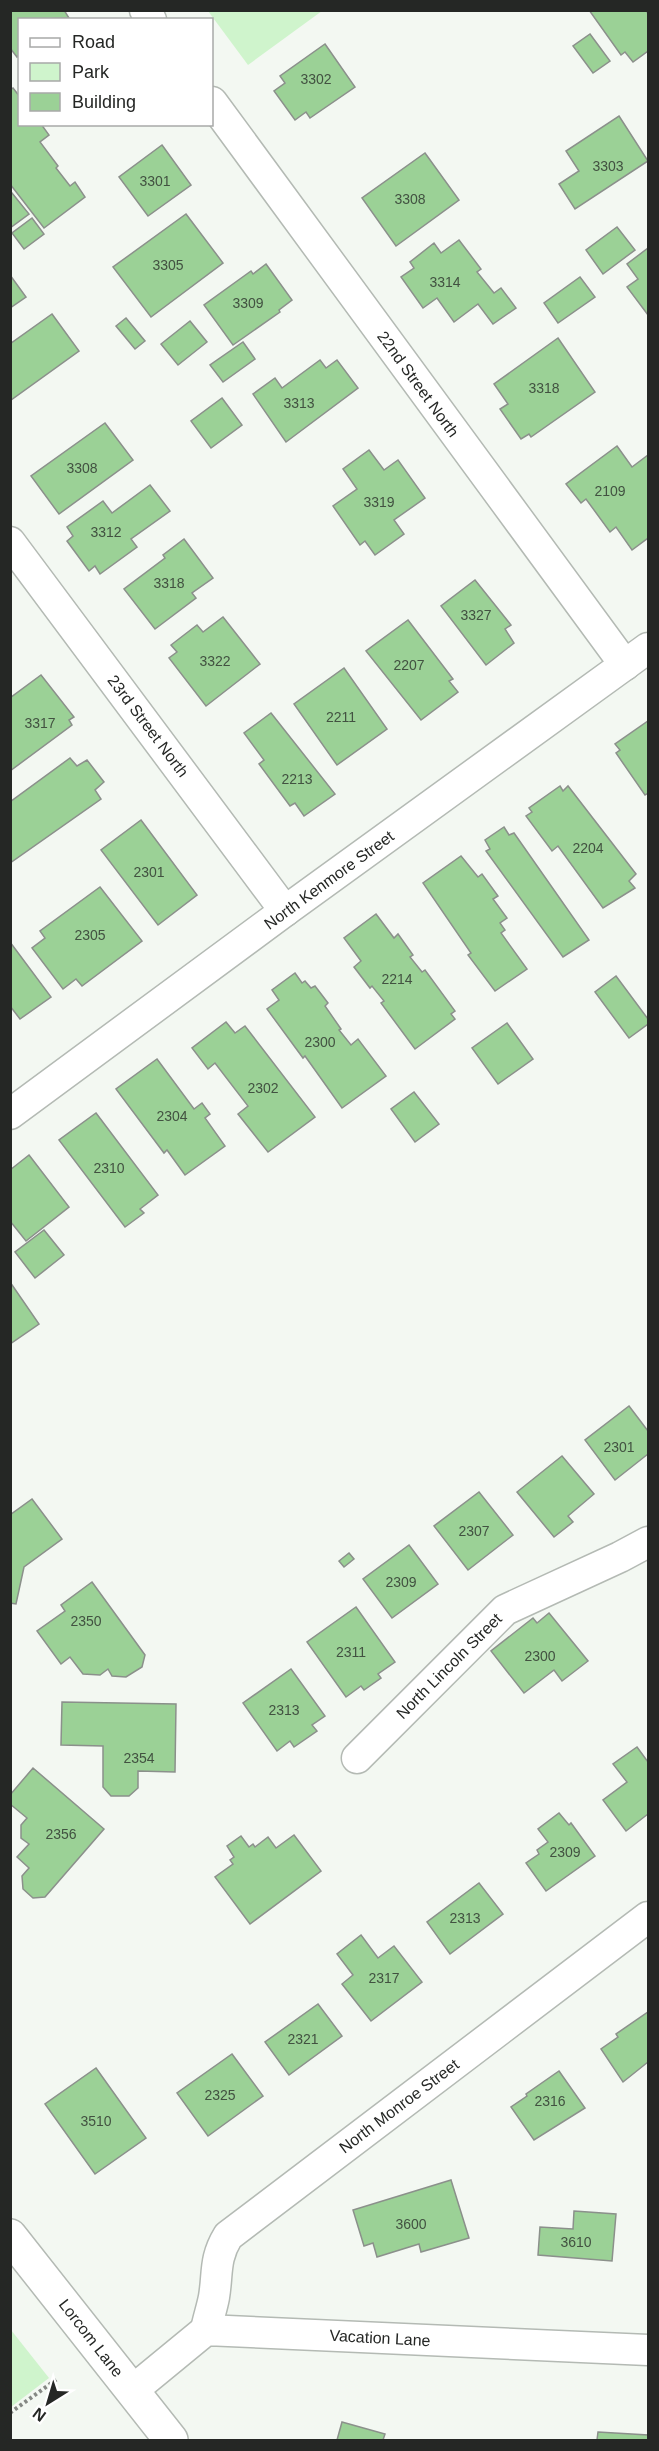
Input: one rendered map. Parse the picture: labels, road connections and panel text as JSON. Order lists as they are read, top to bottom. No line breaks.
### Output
{"streets":{"street":["22nd Street North","23rd Street North","North Kenmore Street","North Lincoln Street","North Monroe Street","Lorcom Lane","Vacation Lane"]},"crossings":[["22nd Street North","North Kenmore Street"],["23rd Street North","North Kenmore Street"],["North Monroe Street","Vacation Lane"]],"house_numbers":["3302","3303","3301","3308","3305","3314","3309","3318","3313","3308","2109","3319","3312","3318","3327","3322","2207","2211","3317","2213","2204","2301","2305","2214","2300","2302","2304","2310","2301","2307","2309","2350","2311","2300","2313","2354","2356","2309","2313","2317","2321","2325","2316","3510","3600","3610"],"legend":["Road","Park","Building"],"north":"bottom left"}
